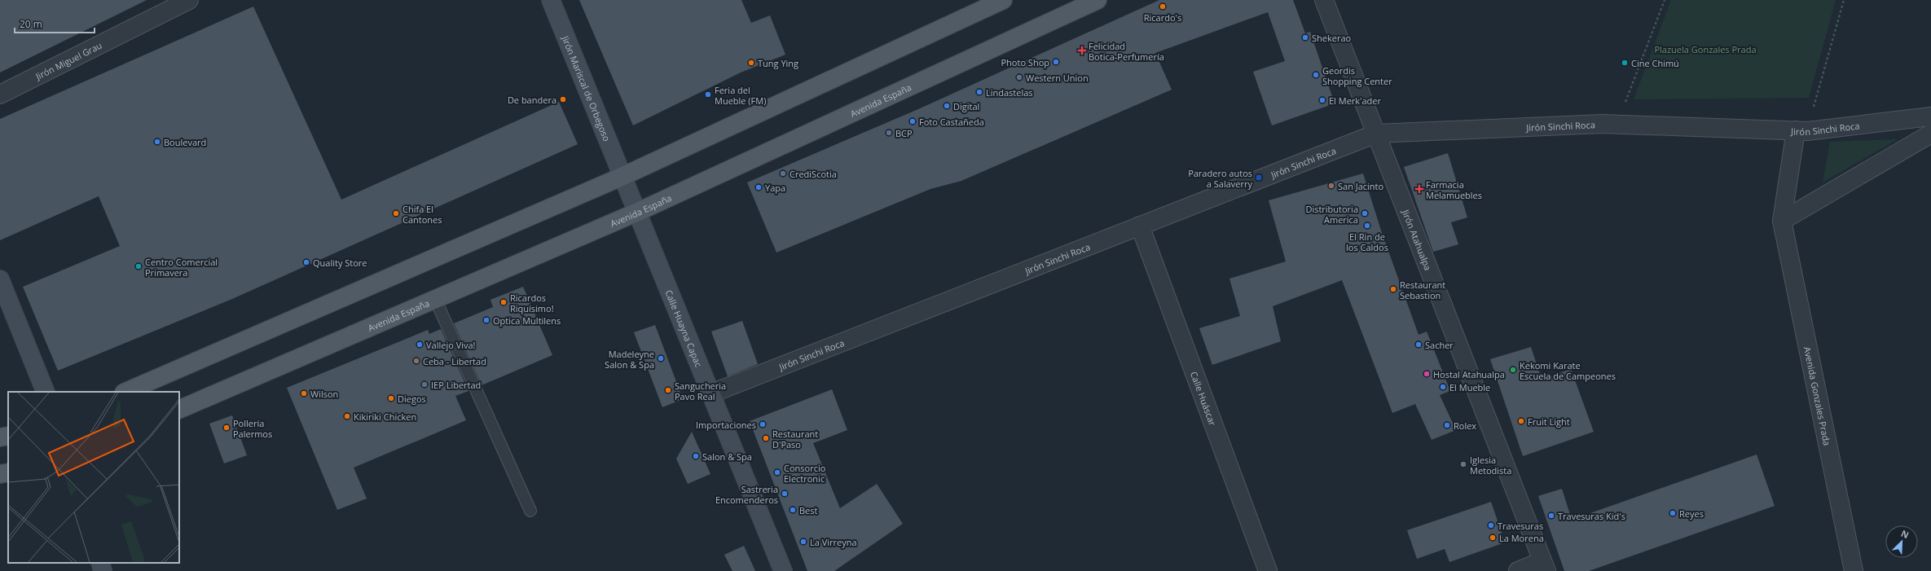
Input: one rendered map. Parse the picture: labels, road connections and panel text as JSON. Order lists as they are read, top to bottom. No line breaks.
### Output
{"streets":{"main road":["Avenida España"],"street":["Jirón Miguel Grau","Jirón Mariscal de Orbegoso","Jirón Sinchi Roca","Jirón Atahualpa","Calle Huayna Capac","Avenida Gonzales Prada","Calle Huáscar"]},"crossings":[["Jirón Mariscal de Orbegoso","Calle Huayna Capac"],["Avenida España","Calle Huayna Capac"],["Jirón Sinchi Roca","Jirón Atahualpa"],["Jirón Sinchi Roca","Calle Huayna Capac"],["Jirón Sinchi Roca","Avenida Gonzales Prada"],["Jirón Sinchi Roca","Calle Huáscar"]],"parks":["Plazuela Gonzales Prada"],"places":{"other":["Ricardo's","Shekerao","Photo Shop","Tung Ying","Cine Chimú","Geordis Shopping Center","Western Union","Lindastelas","Feria del Mueble (FM)","De bandera","El Merk'ader","Digital","Foto Castañeda","BCP","Boulevard","CrediScotia","San Jacinto","Yapa","Chifa El Cantones","Distributoria America","El Rin de los Caldos","Quality Store","Centro Comercial Primavera","Restaurant Sebastion","Ricardos Riquísimo!","Optica Multilens","Vallejo Viva!","Sacher","Madeleyne Salon & Spa","Ceba - Libertad","Kekomi Karate Escuela de Campeones","Hostal Atahualpa","IEP Libertad","El Mueble","Sangucheria Pavo Real","Wilson","Diegos","Kikiriki Chicken","Fruit Light","Importaciones","Rolex","Pollería Palermos","Restaurant D'Paso","Salon & Spa","Iglesia Metodista","Consorcio Electronic","Sastreria Encomenderos","Best","Reyes","Travesuras Kid's","Travesuras","La Morena","La Virreyna"],"health":["Felicidad Botica-Perfumería","Farmacia Melamuebles"],"transit":["Paradero autos a Salaverry"]},"scale_bar":"20 m","north":"top right"}
